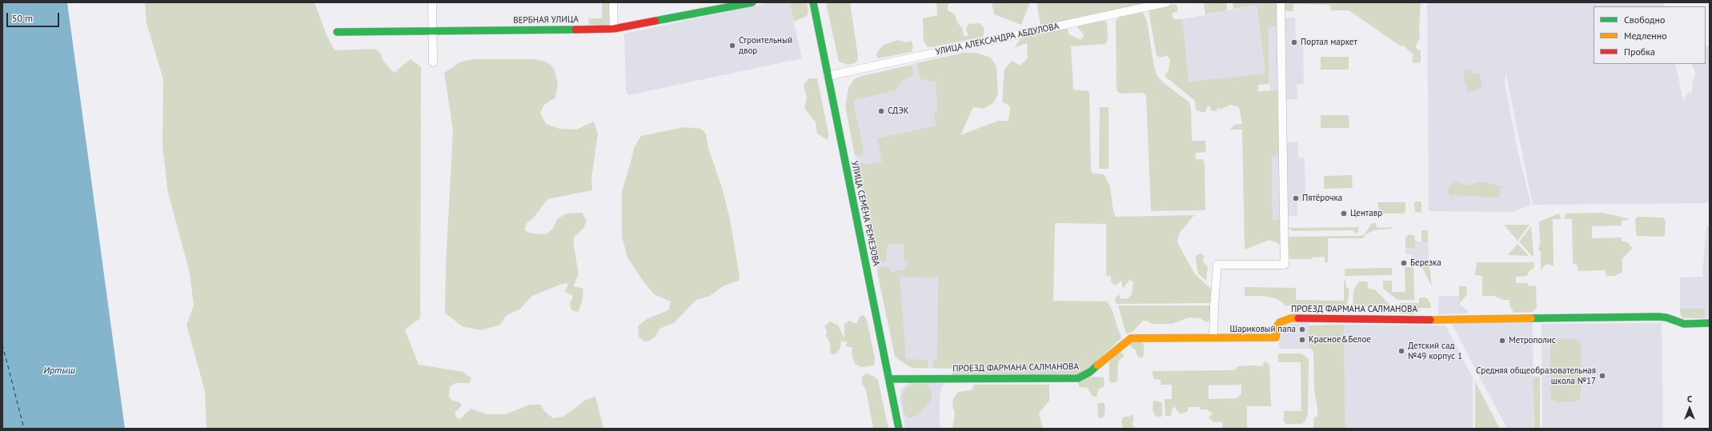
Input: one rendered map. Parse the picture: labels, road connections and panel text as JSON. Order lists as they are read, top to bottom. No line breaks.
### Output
{"streets":{"street":["ВЕРБНАЯ УЛИЦА","УЛИЦА АЛЕКСАНДРА АБДУЛОВА","УЛИЦА СЕМЁНА РЕМЕЗОВА","ПРОЕЗД ФАРМАНА САЛМАНОВА"]},"crossings":[["УЛИЦА АЛЕКСАНДРА АБДУЛОВА","УЛИЦА СЕМЁНА РЕМЕЗОВА"],["УЛИЦА СЕМЁНА РЕМЕЗОВА","ПРОЕЗД ФАРМАНА САЛМАНОВА"]],"water":["Иртыш"],"places":["Портал маркет","Строительный двор","СДЭК","Пятёрочка","Центавр","Березка","Шариковый папа","Красное&Белое","Метрополис","Детский сад №49 корпус 1","Средняя общеобразовательная школа №17"],"legend":["Свободно","Медленно","Пробка"],"scale_bar":"50 m","north":"top"}
